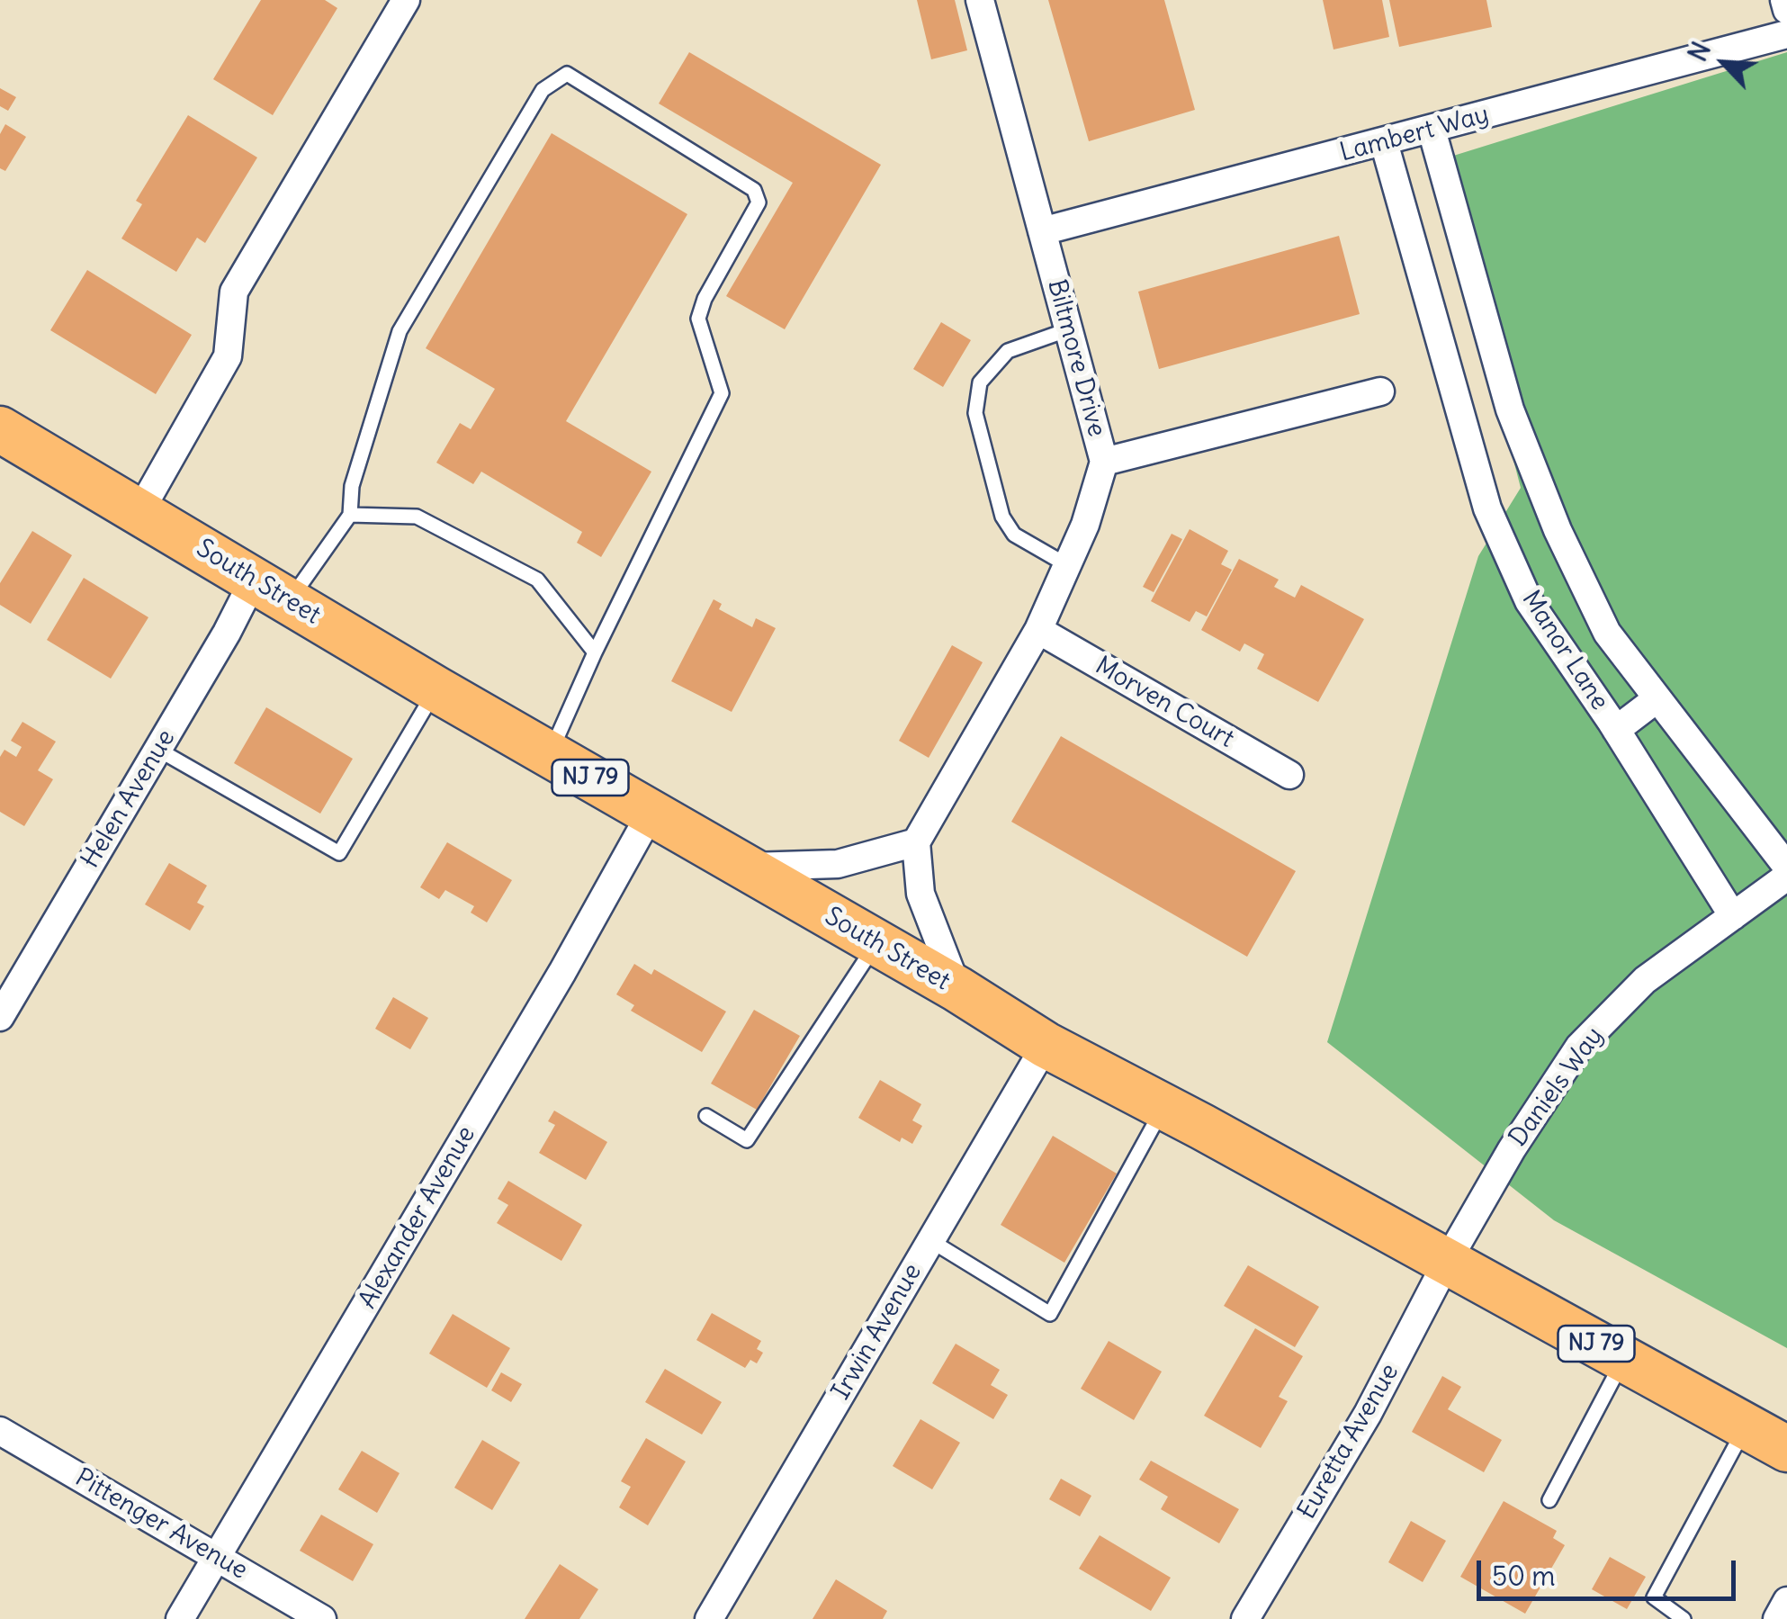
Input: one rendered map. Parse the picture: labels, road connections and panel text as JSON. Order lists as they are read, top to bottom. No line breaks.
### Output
{"streets":{"main road":["South Street","NJ 79"],"street":["Lambert Way","Biltmore Drive","Manor Lane","Morven Court","Helen Avenue","Daniels Way","Alexander Avenue","Irwin Avenue","Euretta Avenue","Pittenger Avenue"]},"crossings":[["Lambert Way","Biltmore Drive"],["Lambert Way","Manor Lane"],["Biltmore Drive","Morven Court"],["South Street","Helen Avenue"],["South Street","Daniels Way"],["South Street","Alexander Avenue"],["South Street","Irwin Avenue"],["South Street","Euretta Avenue"],["Manor Lane","Daniels Way"],["Daniels Way","Euretta Avenue"],["Alexander Avenue","Pittenger Avenue"]],"scale_bar":"50 m","north":"top left"}
